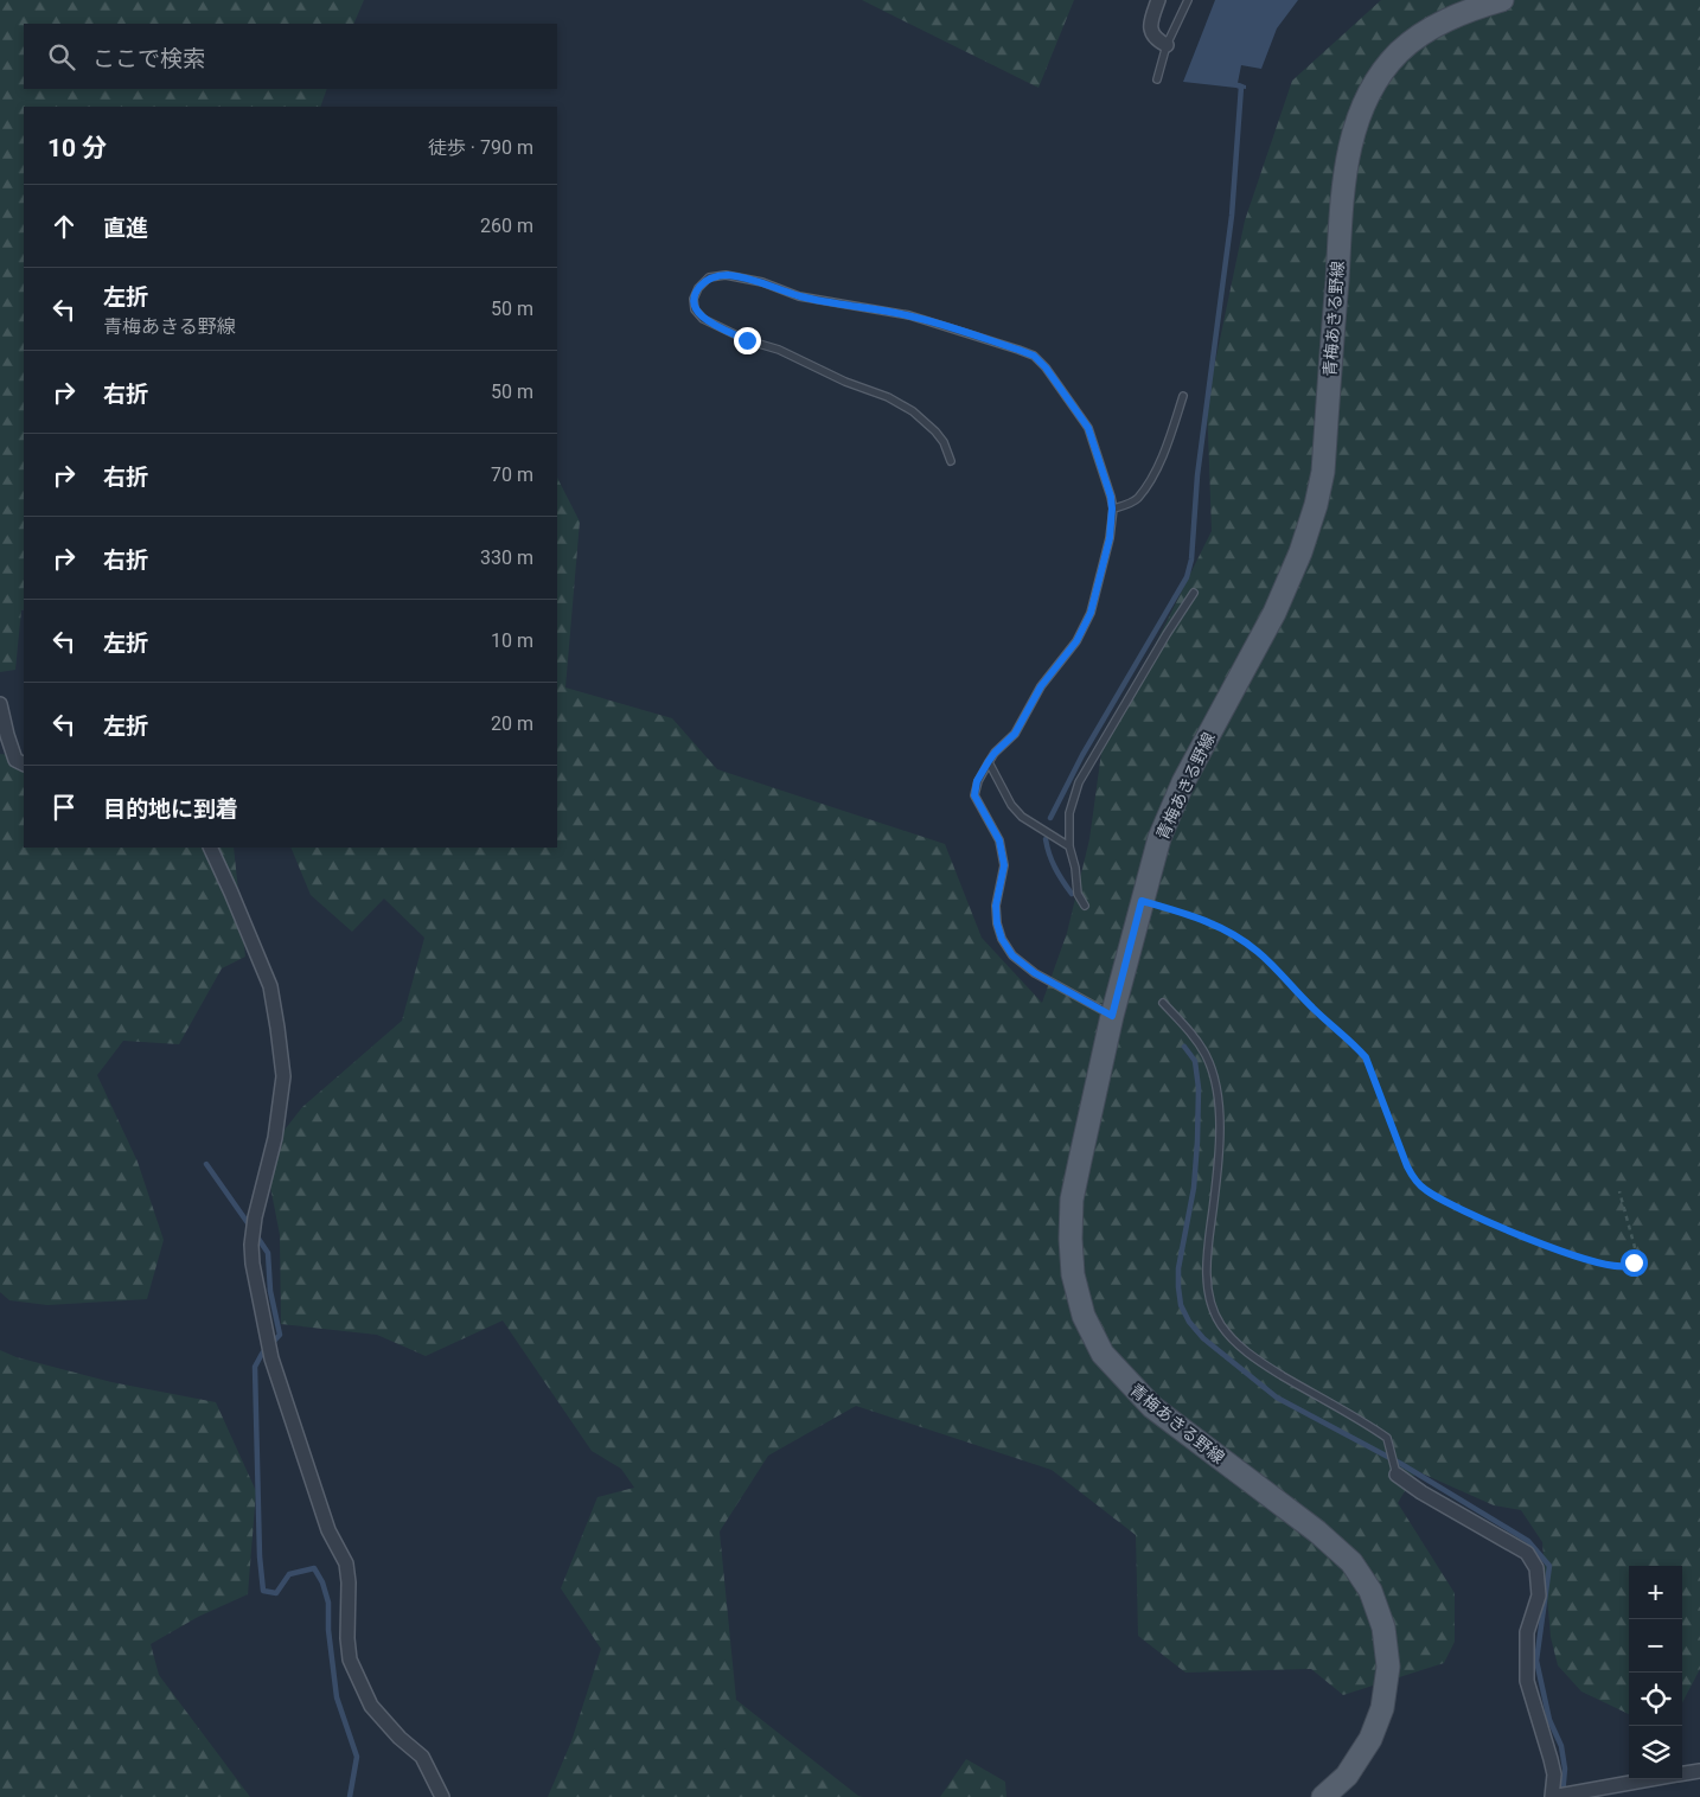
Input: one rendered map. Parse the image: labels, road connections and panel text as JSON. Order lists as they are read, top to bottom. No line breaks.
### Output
{"streets":{"main road":["青梅あきる野線"]},"page":{"search":"ここで検索","heading":["10 分","徒歩 · 790 m"],"list":[["直進","260 m"],["左折","青梅あきる野線","50 m"],["右折","50 m"],["右折","70 m"],["右折","330 m"],["左折","10 m"],["左折","20 m"],"目的地に到着"],"map_buttons":["+","−"]}}
